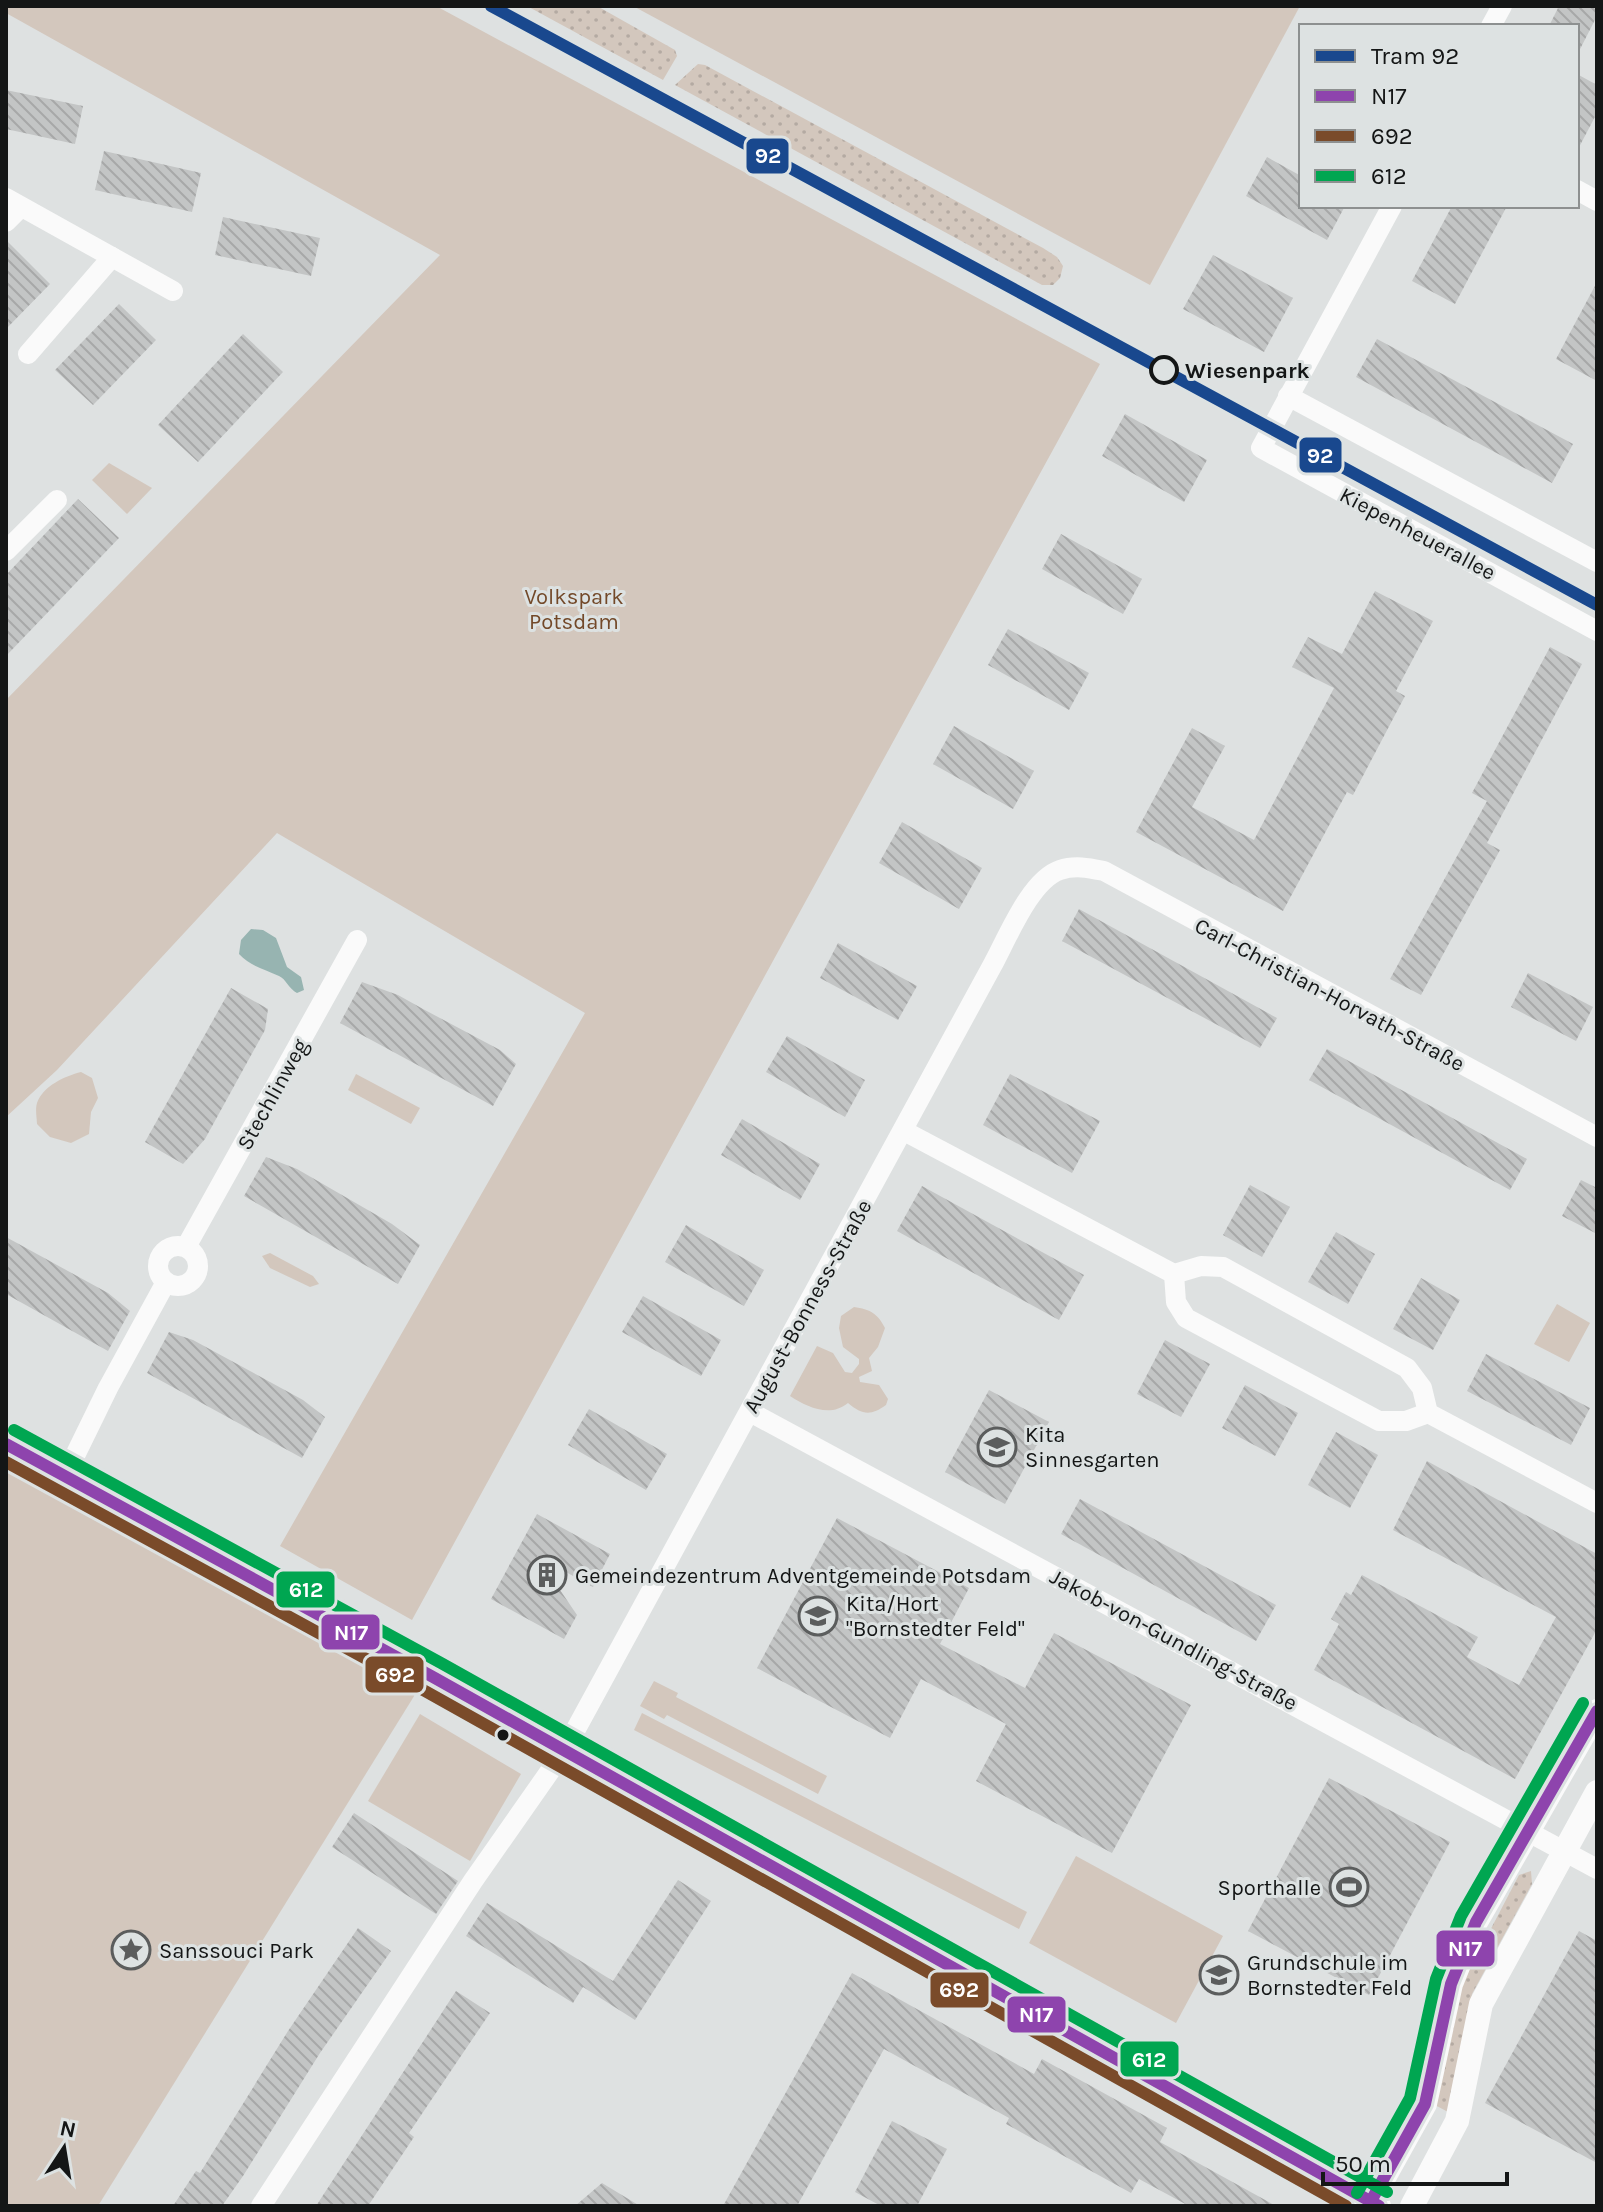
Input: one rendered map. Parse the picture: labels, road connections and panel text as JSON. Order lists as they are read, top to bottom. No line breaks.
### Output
{"streets":{"street":["Kiepenheuerallee","Carl-Christian-Horvath-Straße","Stechlinweg","August-Bonness-Straße","Jakob-von-Gundling-Straße"]},"crossings":[["Carl-Christian-Horvath-Straße","August-Bonness-Straße"],["August-Bonness-Straße","Jakob-von-Gundling-Straße"]],"parks":["Volkspark Potsdam"],"places":{"other":["Wiesenpark"],"school or university":["Kita Sinnesgarten","Kita/Hort \"Bornstedter Feld\"","Grundschule im Bornstedter Feld"],"building":["Gemeindezentrum Adventgemeinde Potsdam"],"sports":["Sporthalle"],"place":["Sanssouci Park"]},"lines":["tram line 92","transit line 612","transit line N17","transit line 692"],"legend":["Tram 92","N17","692","612"],"scale_bar":"50 m","north":"top"}
